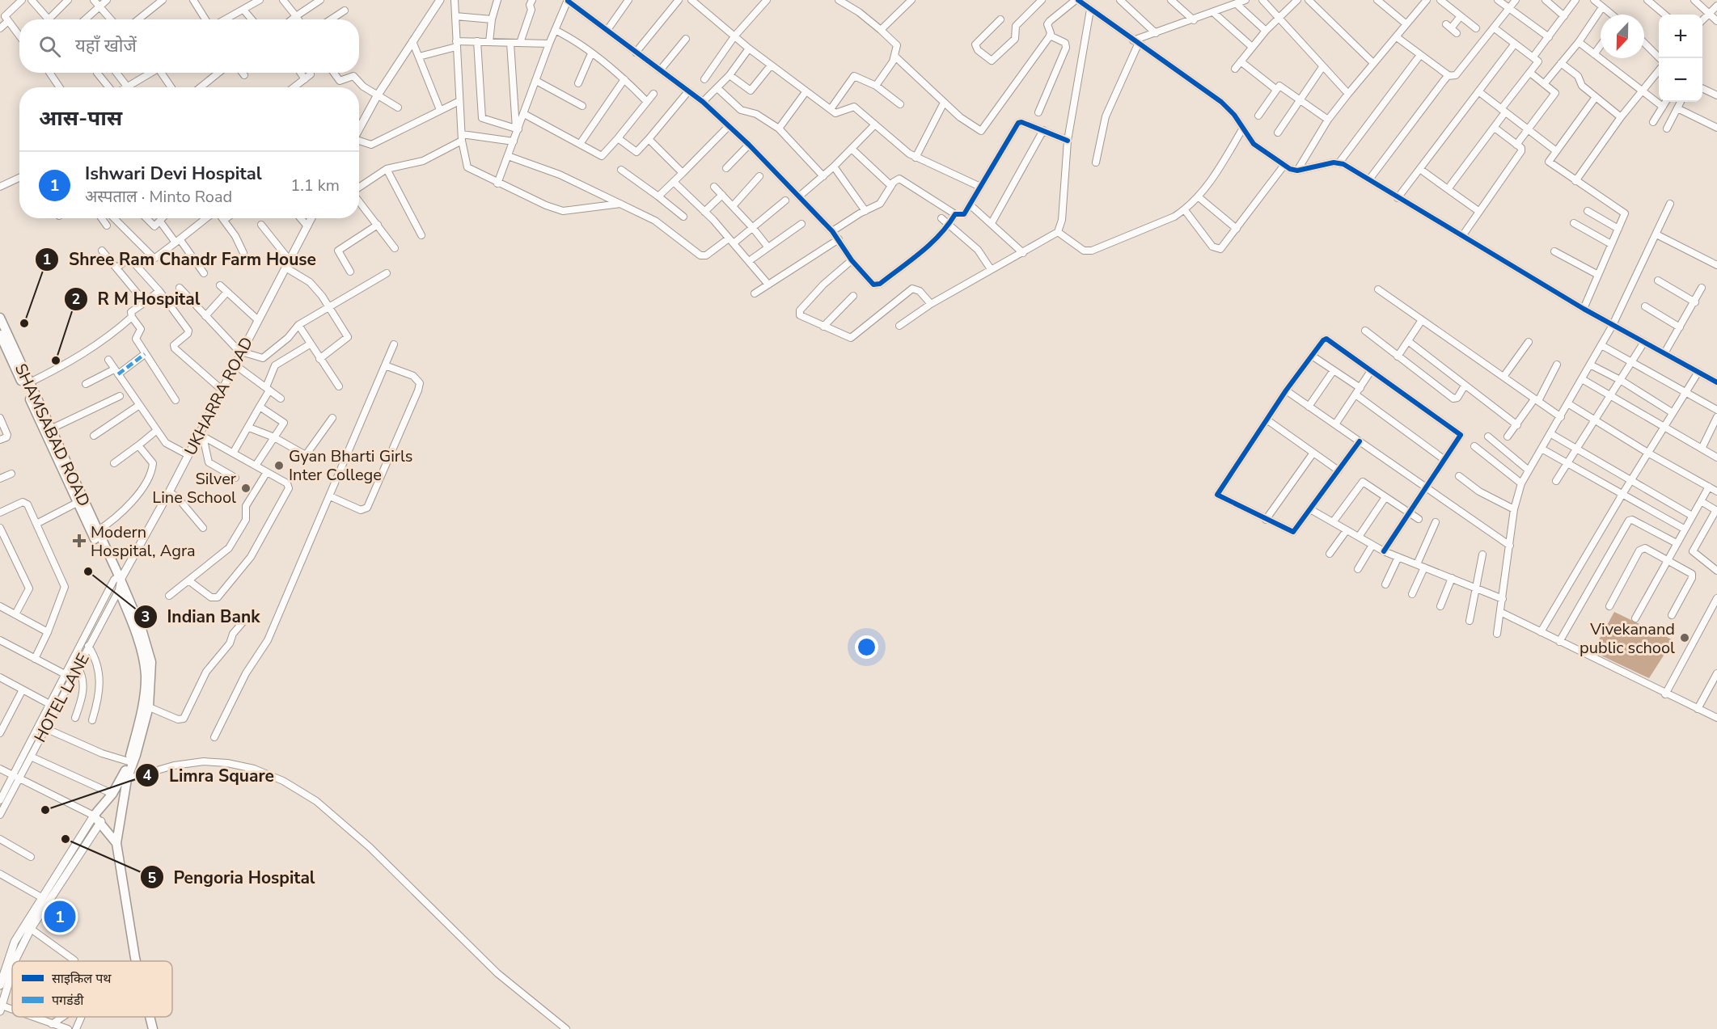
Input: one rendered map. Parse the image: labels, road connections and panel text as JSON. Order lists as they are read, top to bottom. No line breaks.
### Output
{"streets":{"main road":["SHAMSABAD ROAD"],"street":["UKHARRA ROAD","HOTEL LANE"]},"crossings":[["UKHARRA ROAD","SHAMSABAD ROAD"],["SHAMSABAD ROAD","HOTEL LANE"]],"places":{"other":["Shree Ram Chandr Farm House","R M Hospital","Gyan Bharti Girls Inter College","Silver Line School","Indian Bank","Vivekanand public school","Limra Square","Pengoria Hospital"],"health":["Modern Hospital, Agra"]},"legend":["साइकिल पथ","पगडंडी"],"north":"bottom","page":{"map_buttons":["+","−"],"search":"यहाँ खोजें","heading":"आस-पास","list":[{"mark":"1","name":"Ishwari Devi Hospital","note":"अस्पताल · Minto Road","value":"1.1 km"}],"pins":"1"}}
